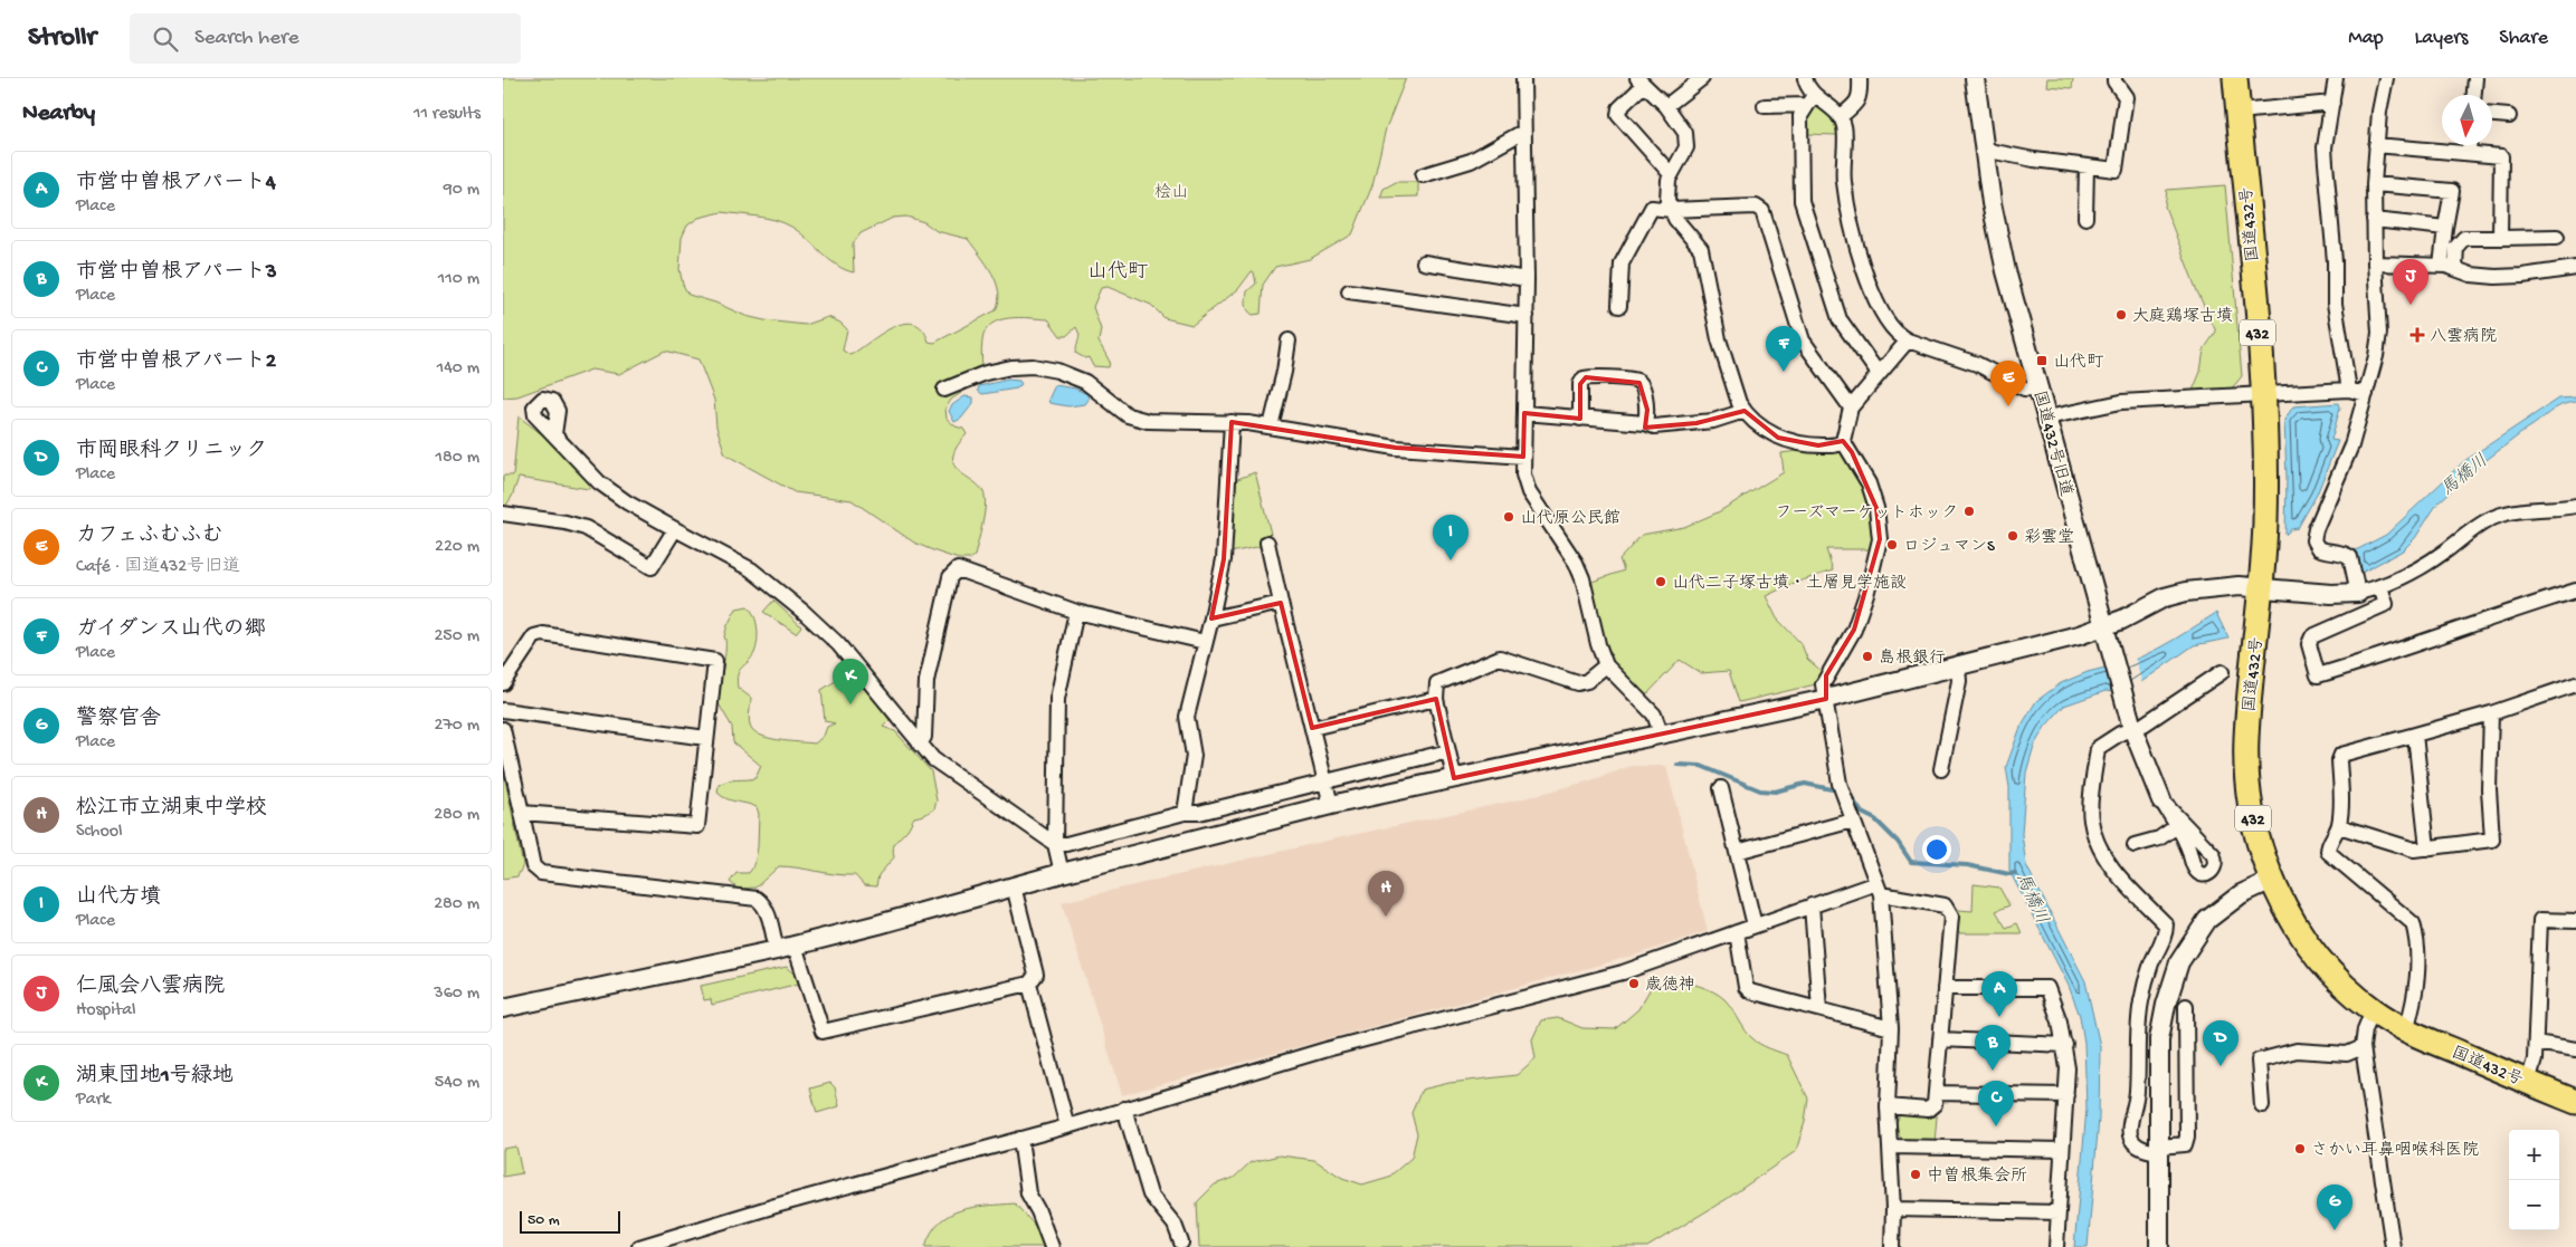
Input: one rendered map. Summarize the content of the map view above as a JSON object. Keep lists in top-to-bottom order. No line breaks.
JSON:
{"streets":{"highway":["国道432号","432"],"street":["国道432号旧道"]},"districts":["山代町"],"water":["馬橋川"],"parks":["桧山"],"places":{"other":["大庭鶏塚古墳","フーズマーケットホック","山代原公民館","彩雲堂","ロジュマンS","山代二子塚古墳・土層見学施設","島根銀行","歳徳神","さかい耳鼻咽喉科医院","中曽根集会所"],"health":["八雲病院"],"transit":["山代町"]},"scale_bar":"50 m","north":"bottom","page":{"header":"Strollr","search":"Search here","nav":["Map","Layers","Share"],"heading":["Nearby","11 results"],"list":[{"mark":"A","name":"市営中曽根アパート4","note":"Place","value":"90 m"},{"mark":"B","name":"市営中曽根アパート3","note":"Place","value":"110 m"},{"mark":"C","name":"市営中曽根アパート2","note":"Place","value":"140 m"},{"mark":"D","name":"市岡眼科クリニック","note":"Place","value":"180 m"},{"mark":"E","name":"カフェふむふむ","note":"Café · 国道432号旧道","value":"220 m"},{"mark":"F","name":"ガイダンス山代の郷","note":"Place","value":"250 m"},{"mark":"G","name":"警察官舎","note":"Place","value":"270 m"},{"mark":"H","name":"松江市立湖東中学校","note":"School","value":"280 m"},{"mark":"I","name":"山代方墳","note":"Place","value":"280 m"},{"mark":"J","name":"仁風会八雲病院","note":"Hospital","value":"360 m"},{"mark":"K","name":"湖東団地1号緑地","note":"Park","value":"540 m"}],"pins":["J","F","E","I","K","H","A","D","B","C","G"],"map_buttons":["+","−"],"scale":"50 m"}}
